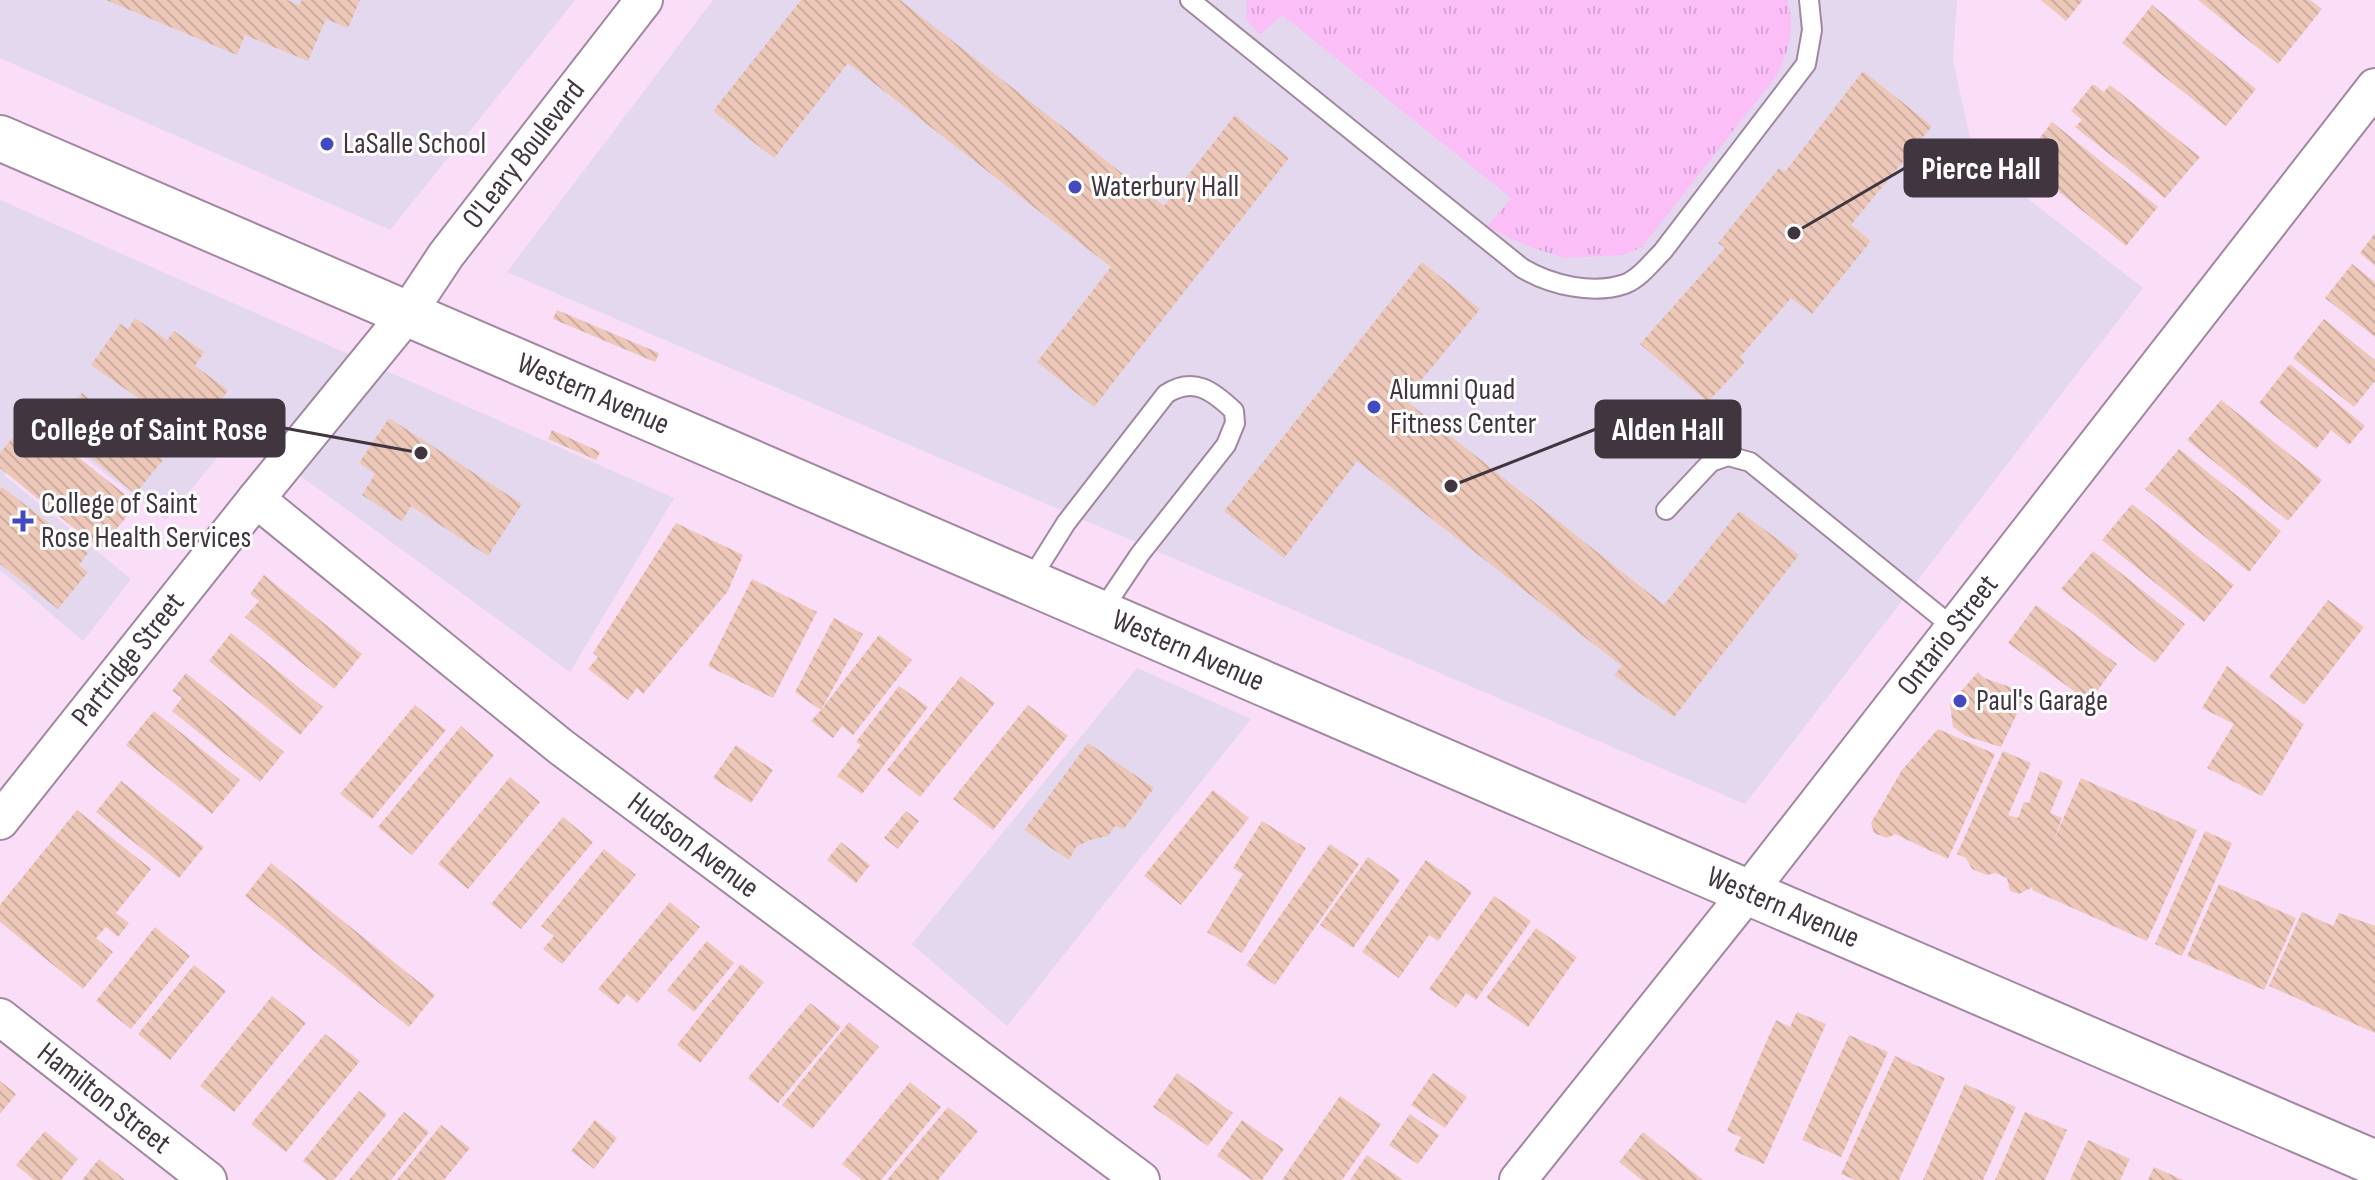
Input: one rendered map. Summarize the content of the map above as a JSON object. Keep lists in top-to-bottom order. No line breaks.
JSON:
{"streets":{"street":["O'Leary Boulevard","Western Avenue","Ontario Street","Partridge Street","Hudson Avenue","Hamilton Street"]},"crossings":[["O'Leary Boulevard","Western Avenue"],["O'Leary Boulevard","Partridge Street"],["Western Avenue","Ontario Street"],["Western Avenue","Partridge Street"],["Partridge Street","Hudson Avenue"]],"places":{"other":["LaSalle School","Waterbury Hall","Pierce Hall","Alumni Quad Fitness Center","College of Saint Rose","Alden Hall","Paul's Garage"],"health":["College of Saint Rose Health Services"]}}
